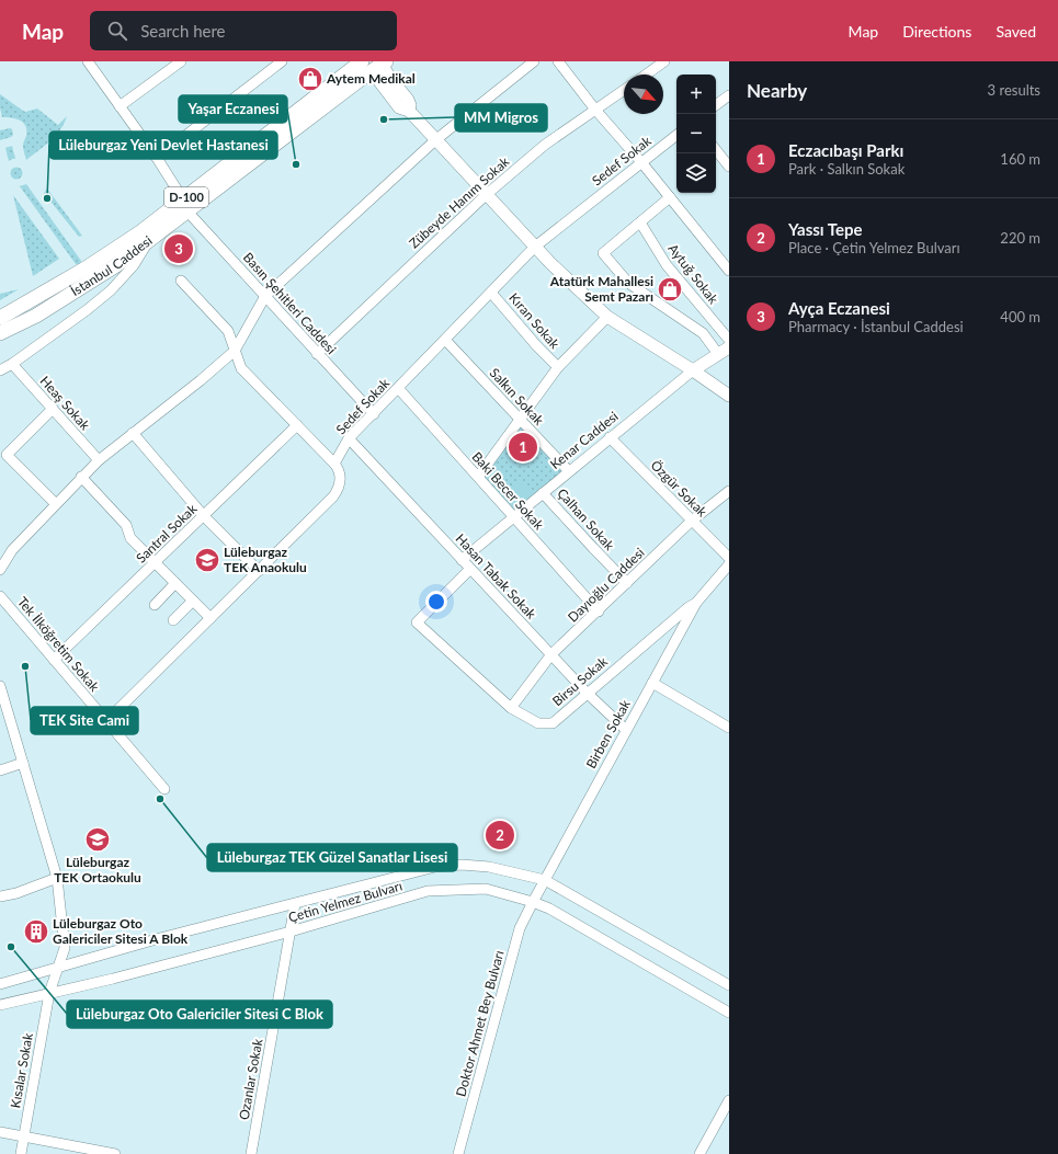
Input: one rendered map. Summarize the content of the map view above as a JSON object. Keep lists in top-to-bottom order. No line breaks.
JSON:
{"streets":{"highway":["D-100","İstanbul Caddesi"],"main road":["Kenar Caddesi"],"street":["Sedef Sokak","Zübeyde Hanım Sokak","Aytuğ Sokak","Basın Şehitleri Caddesi","Kıran Sokak","Salkın Sokak","Heaş Sokak","Özgür Sokak","Baki Becer Sokak","Çalhan Sokak","Santral Sokak","Hasan Tabak Sokak","Dayıoğlu Caddesi","Tek İlköğretim Sokak","Birsu Sokak","Birben Sokak","Çetin Yelmez Bulvarı","Doktor Ahmet Bey Bulvarı","Kısalar Sokak","Ozanlar Sokak"]},"crossings":[["Sedef Sokak","Basın Şehitleri Caddesi"],["Sedef Sokak","Kıran Sokak"],["Sedef Sokak","Salkın Sokak"],["Sedef Sokak","Baki Becer Sokak"],["Sedef Sokak","Hasan Tabak Sokak"],["Zübeyde Hanım Sokak","Basın Şehitleri Caddesi"],["İstanbul Caddesi","Basın Şehitleri Caddesi"],["Salkın Sokak","Kenar Caddesi"],["Kenar Caddesi","Özgür Sokak"],["Kenar Caddesi","Baki Becer Sokak"],["Kenar Caddesi","Çalhan Sokak"],["Kenar Caddesi","Hasan Tabak Sokak"],["Özgür Sokak","Dayıoğlu Caddesi"],["Baki Becer Sokak","Dayıoğlu Caddesi"],["Çalhan Sokak","Dayıoğlu Caddesi"],["Santral Sokak","Tek İlköğretim Sokak"],["Hasan Tabak Sokak","Dayıoğlu Caddesi"],["Hasan Tabak Sokak","Birsu Sokak"],["Hasan Tabak Sokak","Birben Sokak"],["Dayıoğlu Caddesi","Birsu Sokak"],["Birsu Sokak","Birben Sokak"],["Birben Sokak","Çetin Yelmez Bulvarı"],["Birben Sokak","Doktor Ahmet Bey Bulvarı"],["Çetin Yelmez Bulvarı","Doktor Ahmet Bey Bulvarı"],["Çetin Yelmez Bulvarı","Kısalar Sokak"],["Çetin Yelmez Bulvarı","Ozanlar Sokak"]],"places":{"shop":["Aytem Medikal","Atatürk Mahallesi Semt Pazarı"],"other":["MM Migros","Yaşar Eczanesi","Lüleburgaz Yeni Devlet Hastanesi","TEK Site Cami","Lüleburgaz TEK Güzel Sanatlar Lisesi","Lüleburgaz Oto Galericiler Sitesi C Blok"],"school or university":["Lüleburgaz TEK Anaokulu","Lüleburgaz TEK Ortaokulu"],"building":["Lüleburgaz Oto Galericiler Sitesi A Blok"]},"north":"bottom right","page":{"header":"Map","search":"Search here","nav":["Map","Directions","Saved"],"heading":["Nearby","3 results"],"map_buttons":["+","−"],"list":[{"mark":"1","name":"Eczacıbaşı Parkı","note":"Park · Salkın Sokak","value":"160 m"},{"mark":"2","name":"Yassı Tepe","note":"Place · Çetin Yelmez Bulvarı","value":"220 m"},{"mark":"3","name":"Ayça Eczanesi","note":"Pharmacy · İstanbul Caddesi","value":"400 m"}],"pins":["3","1","2"]}}
